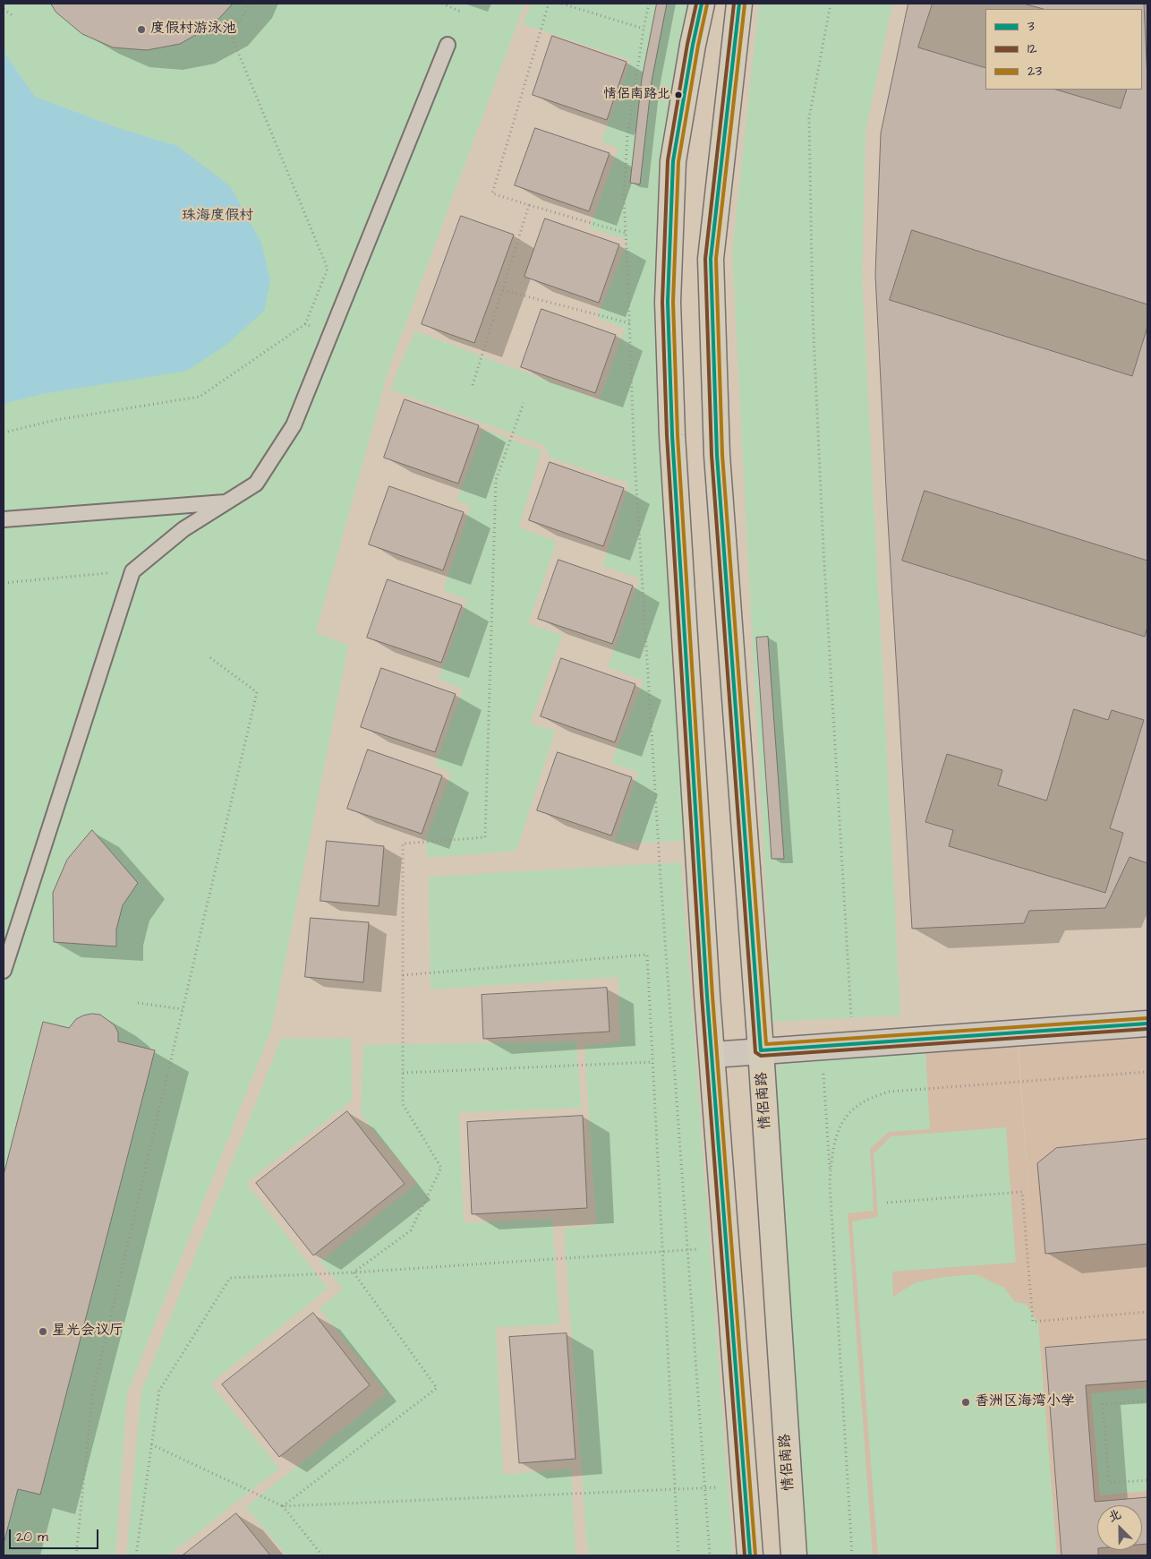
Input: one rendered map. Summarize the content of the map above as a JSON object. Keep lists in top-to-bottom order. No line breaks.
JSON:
{"streets":{"highway":["情侣南路"]},"parks":["珠海度假村"],"places":["度假村游泳池","情侣南路北","星光会议厅","香洲区海湾小学"],"lines":["transit line 3","transit line 12","transit line 23"],"legend":["3","12","23"],"scale_bar":"20 m","north":"top left"}
